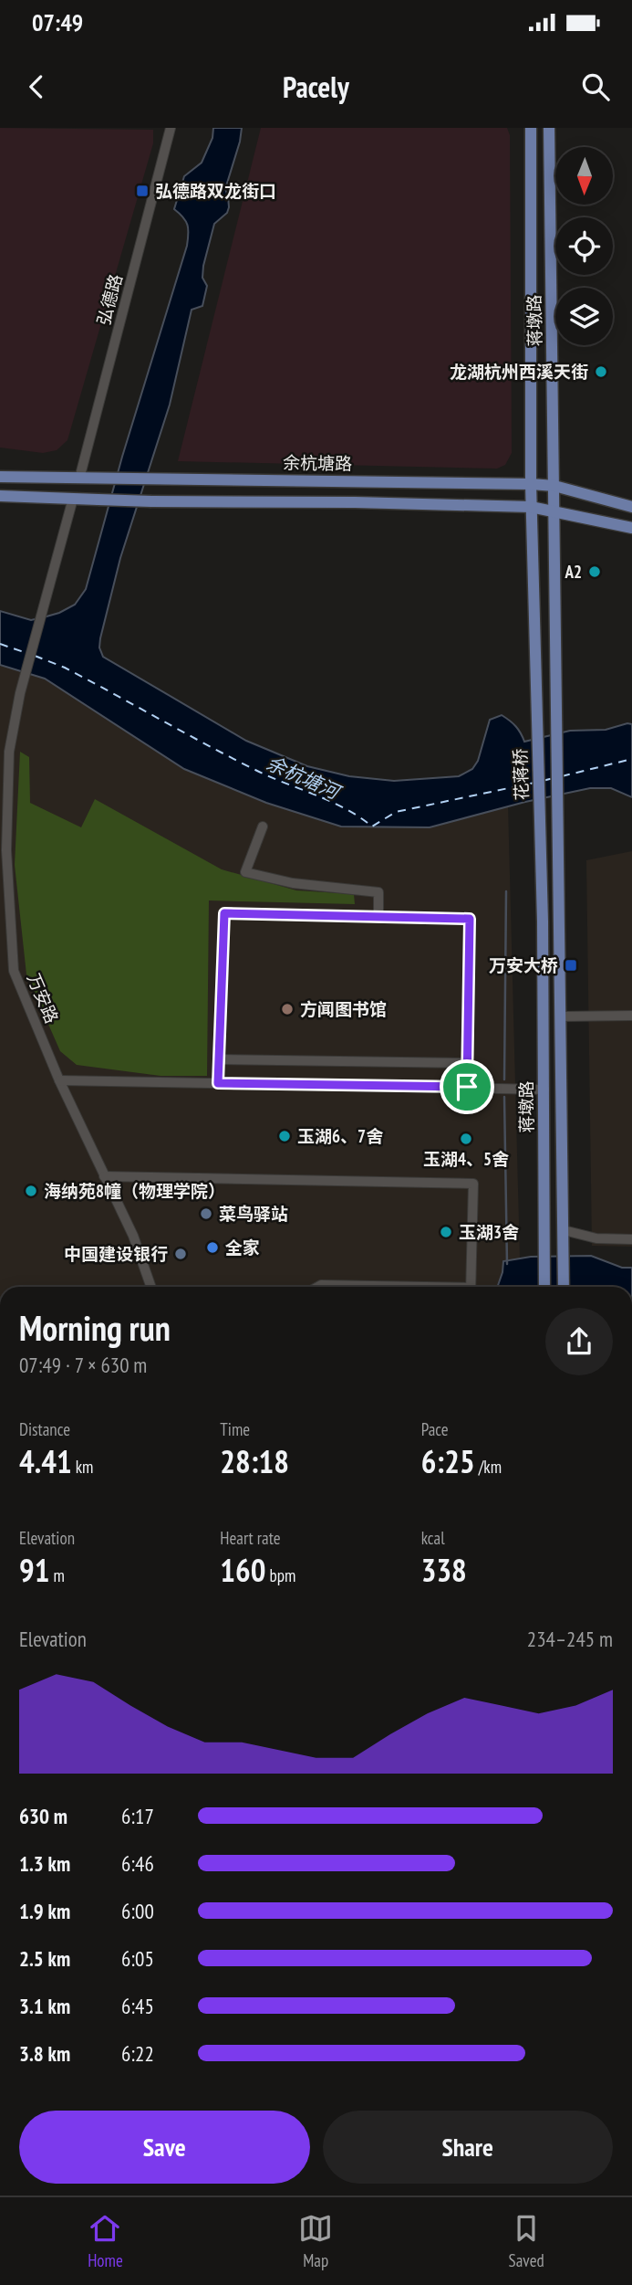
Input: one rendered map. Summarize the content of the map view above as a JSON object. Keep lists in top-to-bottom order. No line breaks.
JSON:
{"streets":{"main road":["蒋墩路","余杭塘路","花蒋桥"],"street":["弘德路","万安路"]},"crossings":[["弘德路","余杭塘路"],["蒋墩路","余杭塘路"],["蒋墩路","花蒋桥"]],"water":["余杭塘河"],"places":{"transit":["弘德路双龙街口","万安大桥"],"other":["龙湖杭州西溪天街","A2","方闻图书馆","玉湖6、7舍","玉湖4、5舍","海纳苑8幢（物理学院）","菜鸟驿站","玉湖3舍","全家","中国建设银行"]},"north":"bottom","page":{"status":"07:49","header":"Pacely","heading":["Morning run","07:49 · 7 × 630 m"],"stats":[["Distance","4.41 km"],["Time","28:18"],["Pace","6:25 /km"],["Elevation","91 m"],["Heart rate","160 bpm"],["kcal","338"]],"chart":["Elevation","234–245 m"],"list":[{"name":"630 m","note":"6:17"},{"name":"1.3 km","note":"6:46"},{"name":"1.9 km","note":"6:00"},{"name":"2.5 km","note":"6:05"},{"name":"3.1 km","note":"6:45"},{"name":"3.8 km","note":"6:22"}],"buttons":["Save","Share"],"tabs":["Home","Map","Saved"]}}
